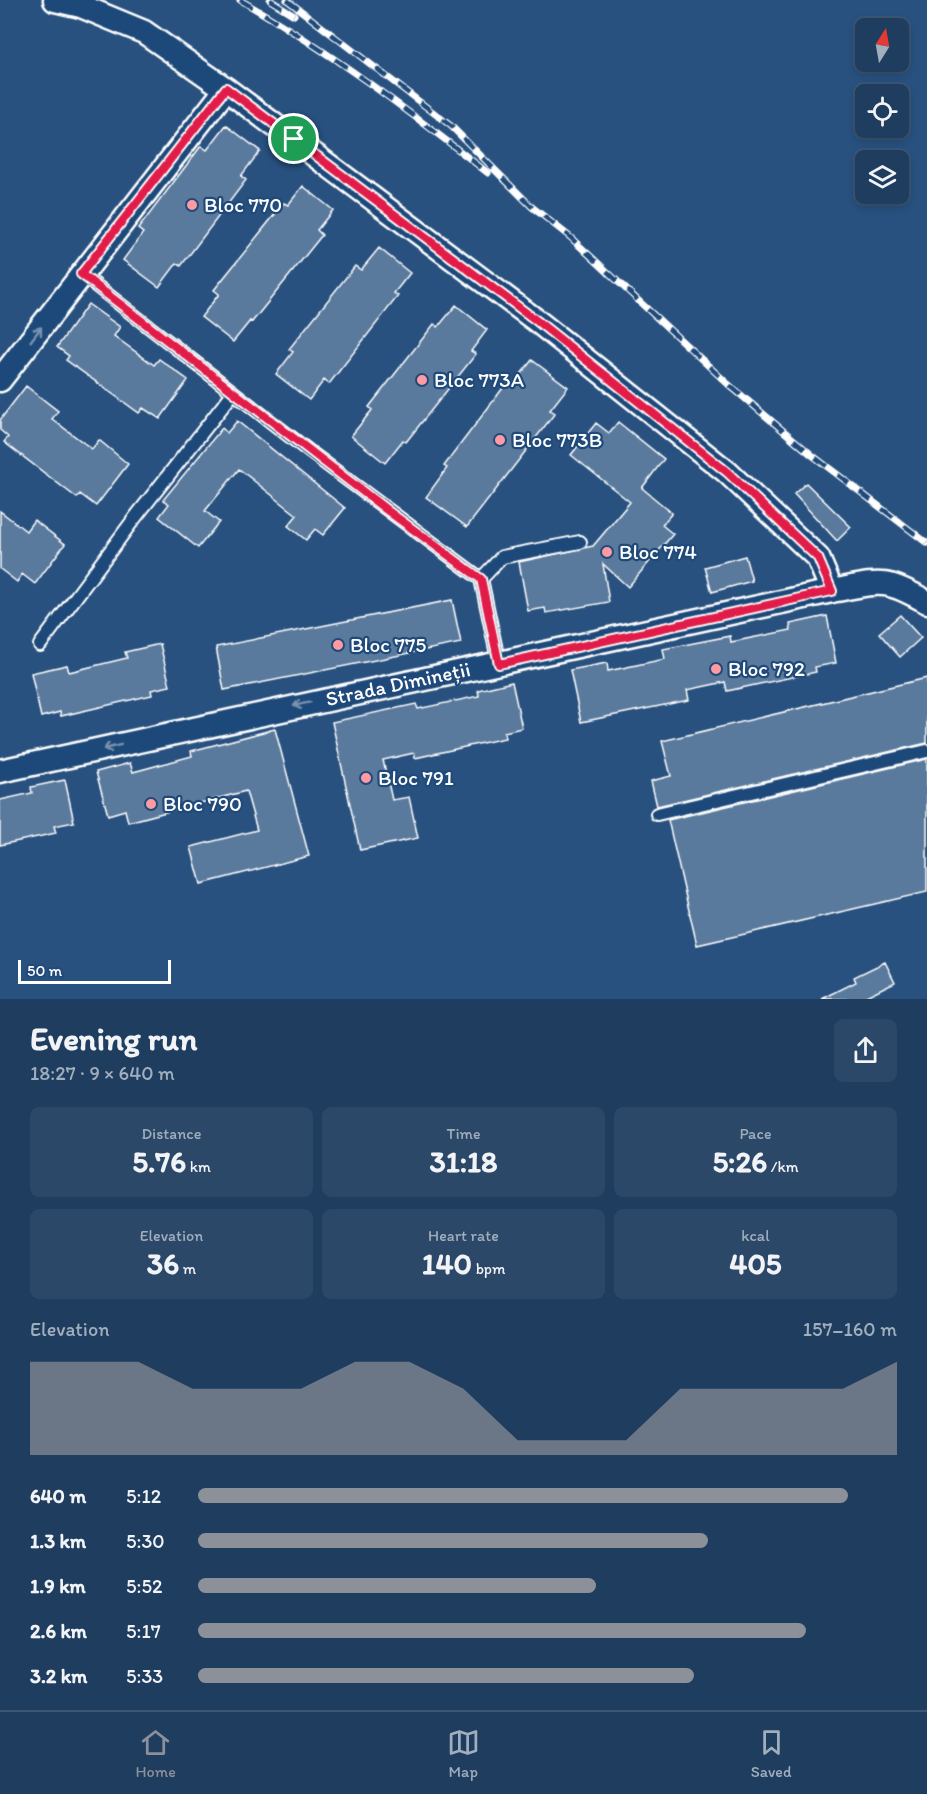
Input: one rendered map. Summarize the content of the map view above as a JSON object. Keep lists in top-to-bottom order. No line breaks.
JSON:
{"streets":{"street":["Strada Dimineții"]},"one_way":["Strada Dimineții"],"places":["Bloc 770","Bloc 773A","Bloc 773B","Bloc 774","Bloc 775","Bloc 792","Bloc 791","Bloc 790"],"scale_bar":"50 m","north":"top","page":{"scale":"50 m","heading":["Evening run","18:27 · 9 × 640 m"],"stats":[["Distance","5.76 km"],["Time","31:18"],["Pace","5:26 /km"],["Elevation","36 m"],["Heart rate","140 bpm"],["kcal","405"]],"chart":["Elevation","157–160 m"],"list":[{"name":"640 m","note":"5:12"},{"name":"1.3 km","note":"5:30"},{"name":"1.9 km","note":"5:52"},{"name":"2.6 km","note":"5:17"},{"name":"3.2 km","note":"5:33"}],"tabs":["Home","Map","Saved"]}}
